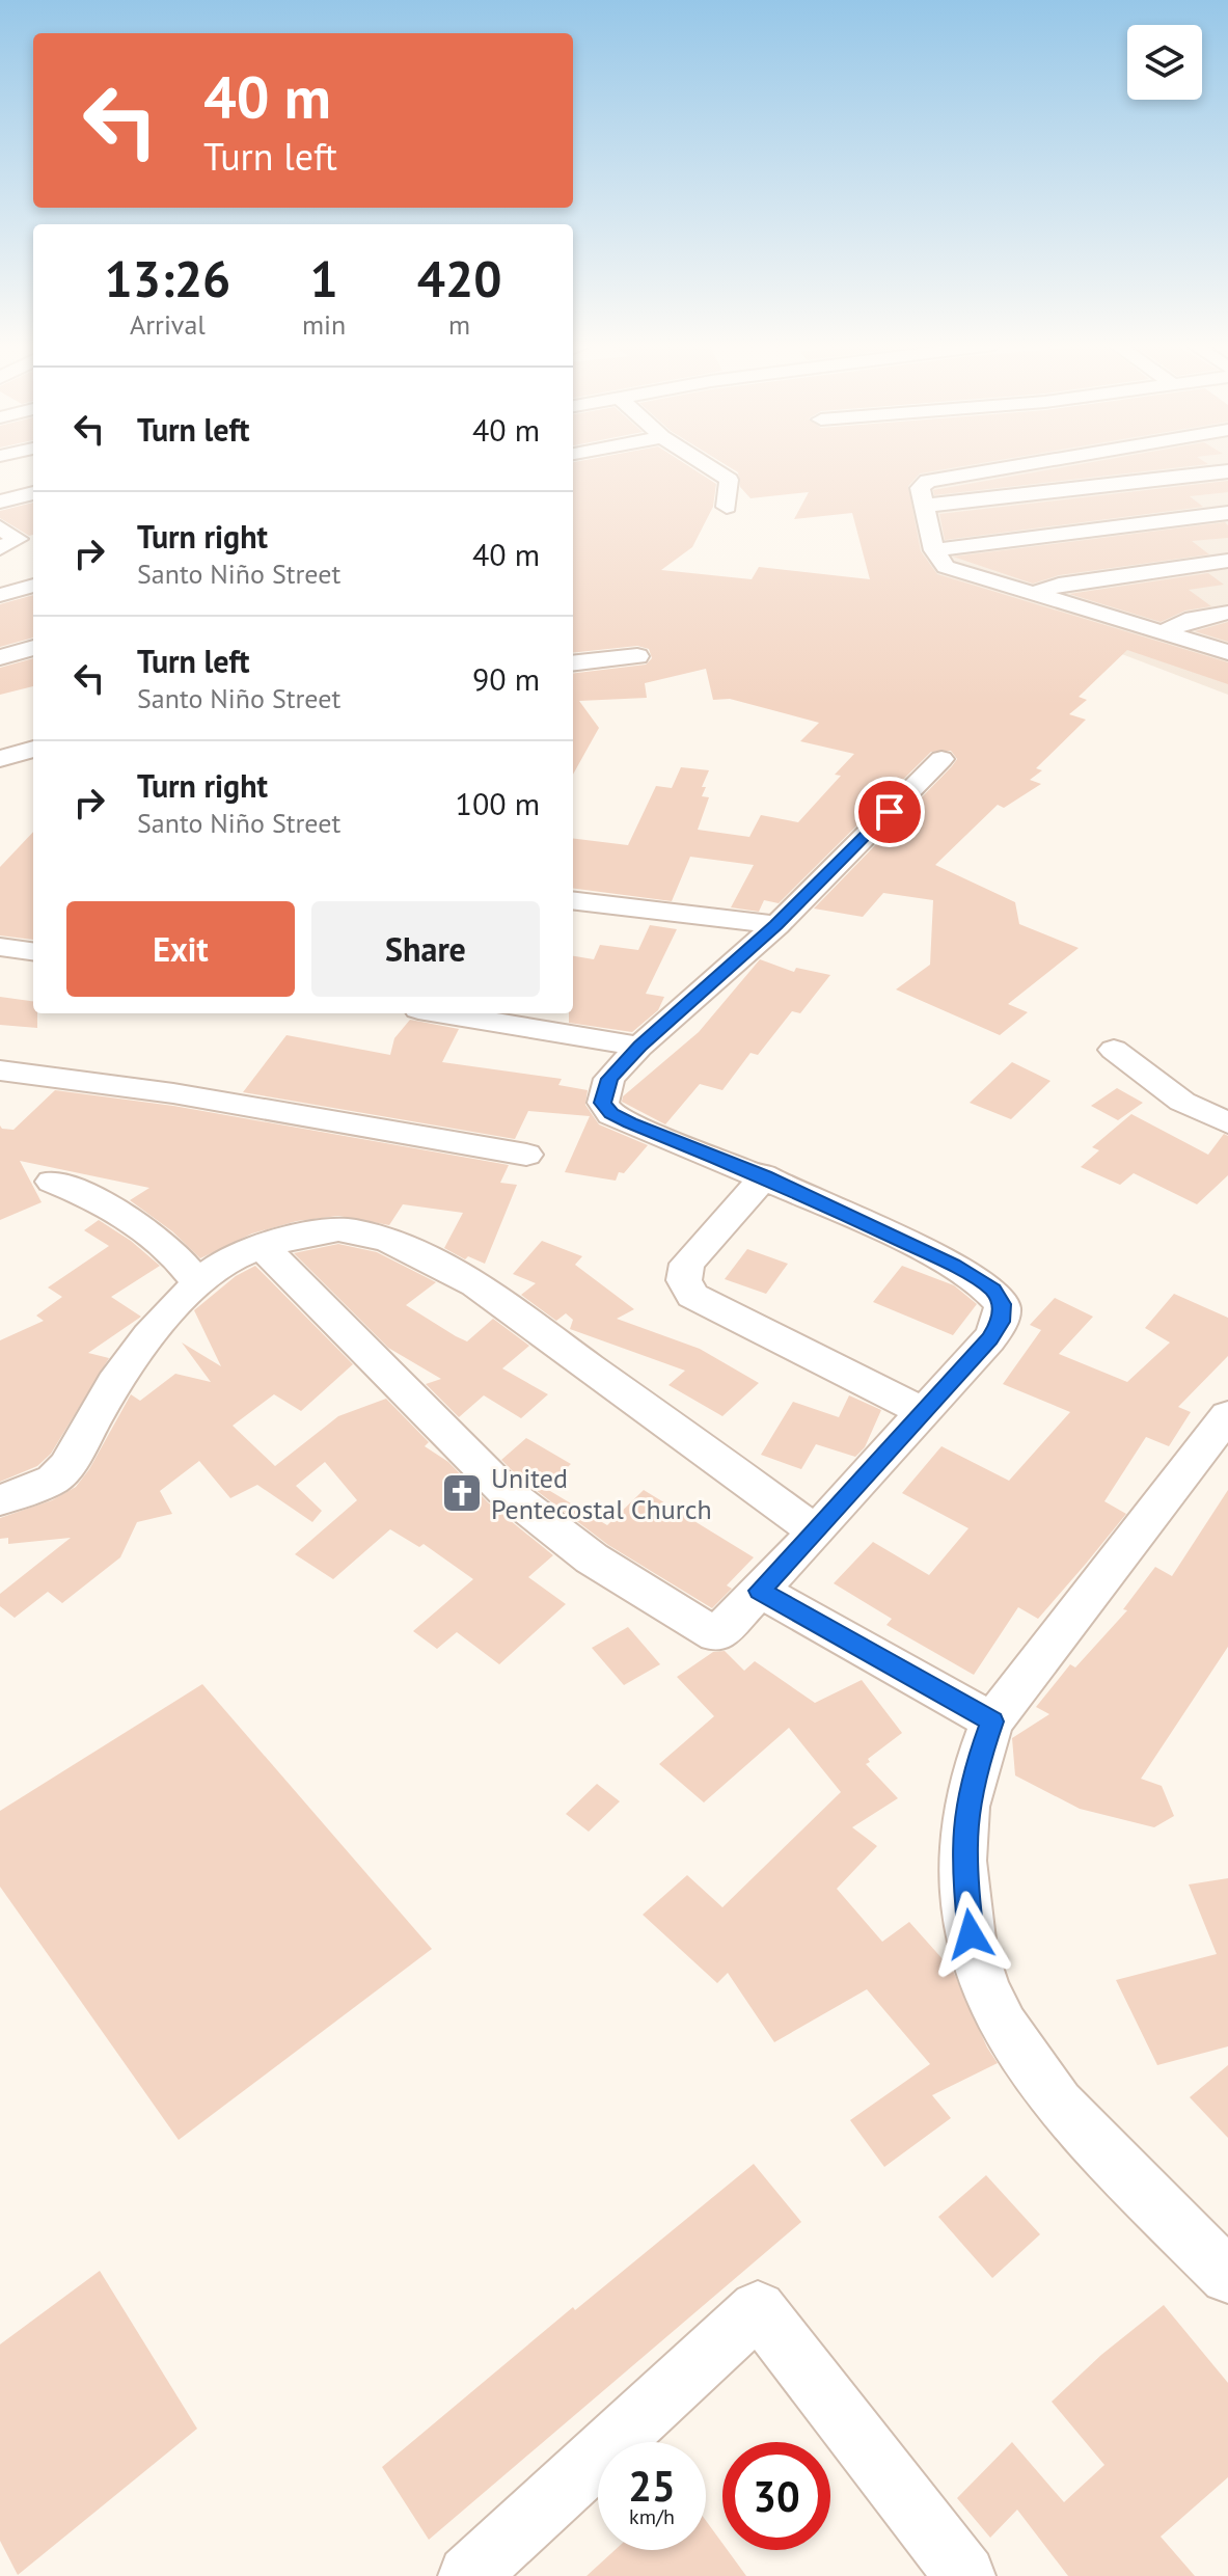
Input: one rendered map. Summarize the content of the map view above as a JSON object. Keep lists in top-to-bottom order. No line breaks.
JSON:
{"places":{"church":["United Pentecostal Church"]},"page":{"turn":["40 m","Turn left"],"eta":["13:26","Arrival","1","min","420","m"],"list":[{"name":"Turn left","value":"40 m"},{"name":"Turn right","note":"Santo Niño Street","value":"40 m"},{"name":"Turn left","note":"Santo Niño Street","value":"90 m"},{"name":"Turn right","note":"Santo Niño Street","value":"100 m"}],"buttons":["Exit","Share"],"speed":"25 km/h","limit":"30"}}
